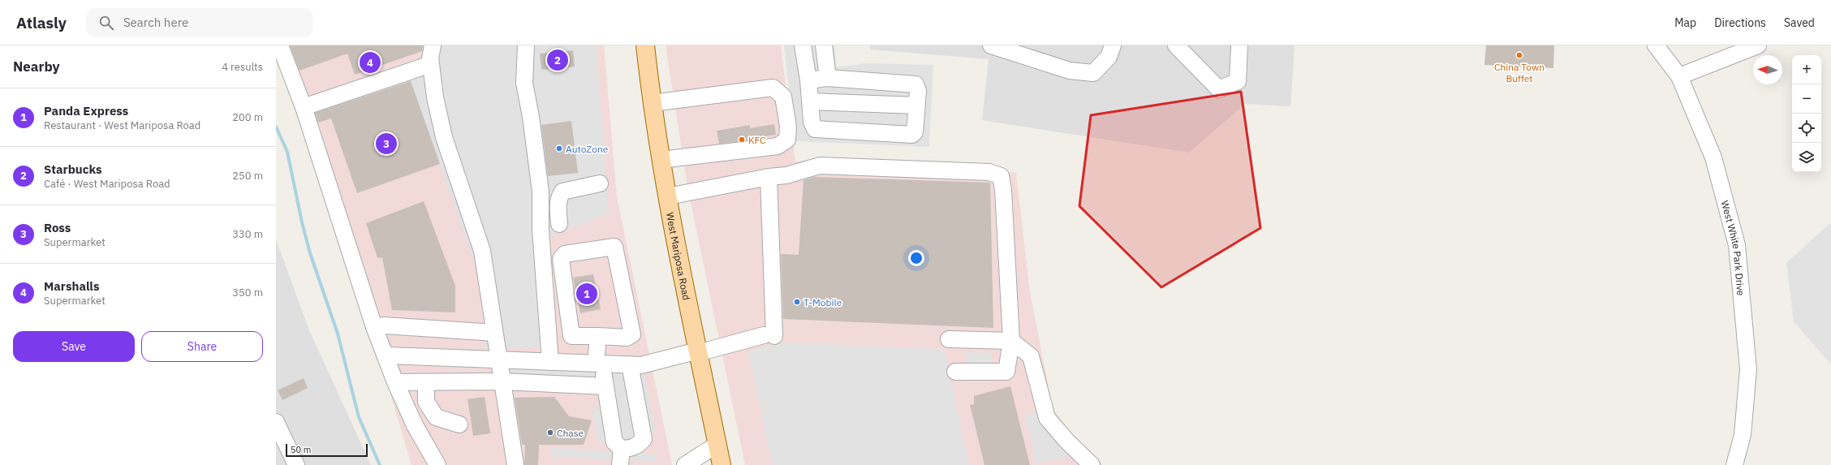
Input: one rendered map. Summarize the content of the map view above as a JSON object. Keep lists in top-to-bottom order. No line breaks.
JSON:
{"streets":{"main road":["West Mariposa Road"],"street":["West White Park Drive"]},"places":["China Town Buffet","KFC","AutoZone","T-Mobile","Chase"],"scale_bar":"50 m","north":"left","page":{"header":"Atlasly","search":"Search here","nav":["Map","Directions","Saved"],"heading":["Nearby","4 results"],"pins":["2","4","3","1"],"map_buttons":["+","−"],"list":[{"mark":"1","name":"Panda Express","note":"Restaurant · West Mariposa Road","value":"200 m"},{"mark":"2","name":"Starbucks","note":"Café · West Mariposa Road","value":"250 m"},{"mark":"3","name":"Ross","note":"Supermarket","value":"330 m"},{"mark":"4","name":"Marshalls","note":"Supermarket","value":"350 m"}],"buttons":["Save","Share"],"scale":"50 m"}}
